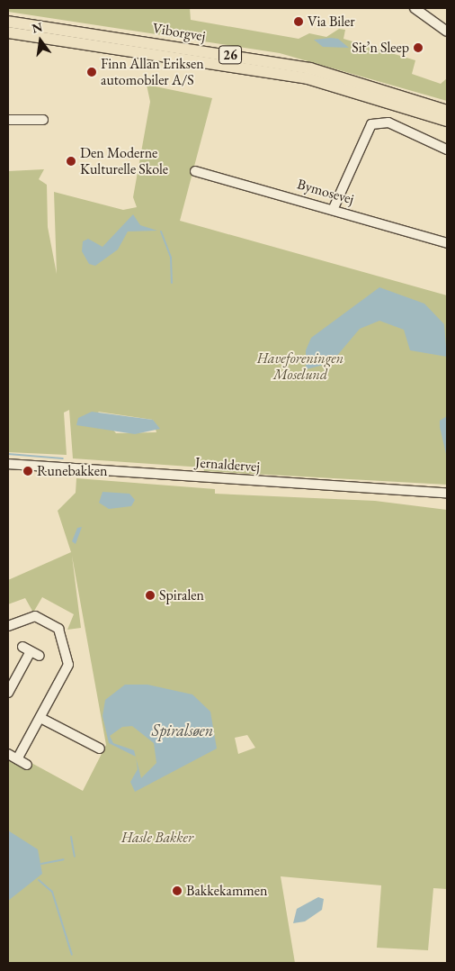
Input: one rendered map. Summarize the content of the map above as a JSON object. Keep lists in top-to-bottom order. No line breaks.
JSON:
{"streets":{"main road":["Viborgvej","26"],"street":["Bymosevej","Jernaldervej"]},"water":["Spiralsøen"],"parks":["Haveforeningen Moselund","Hasle Bakker"],"places":["Via Biler","Sit’n Sleep","Finn Allan Eriksen automobiler A/S","Den Moderne Kulturelle Skole","Runebakken","Spiralen","Bakkekammen"],"north":"top"}
